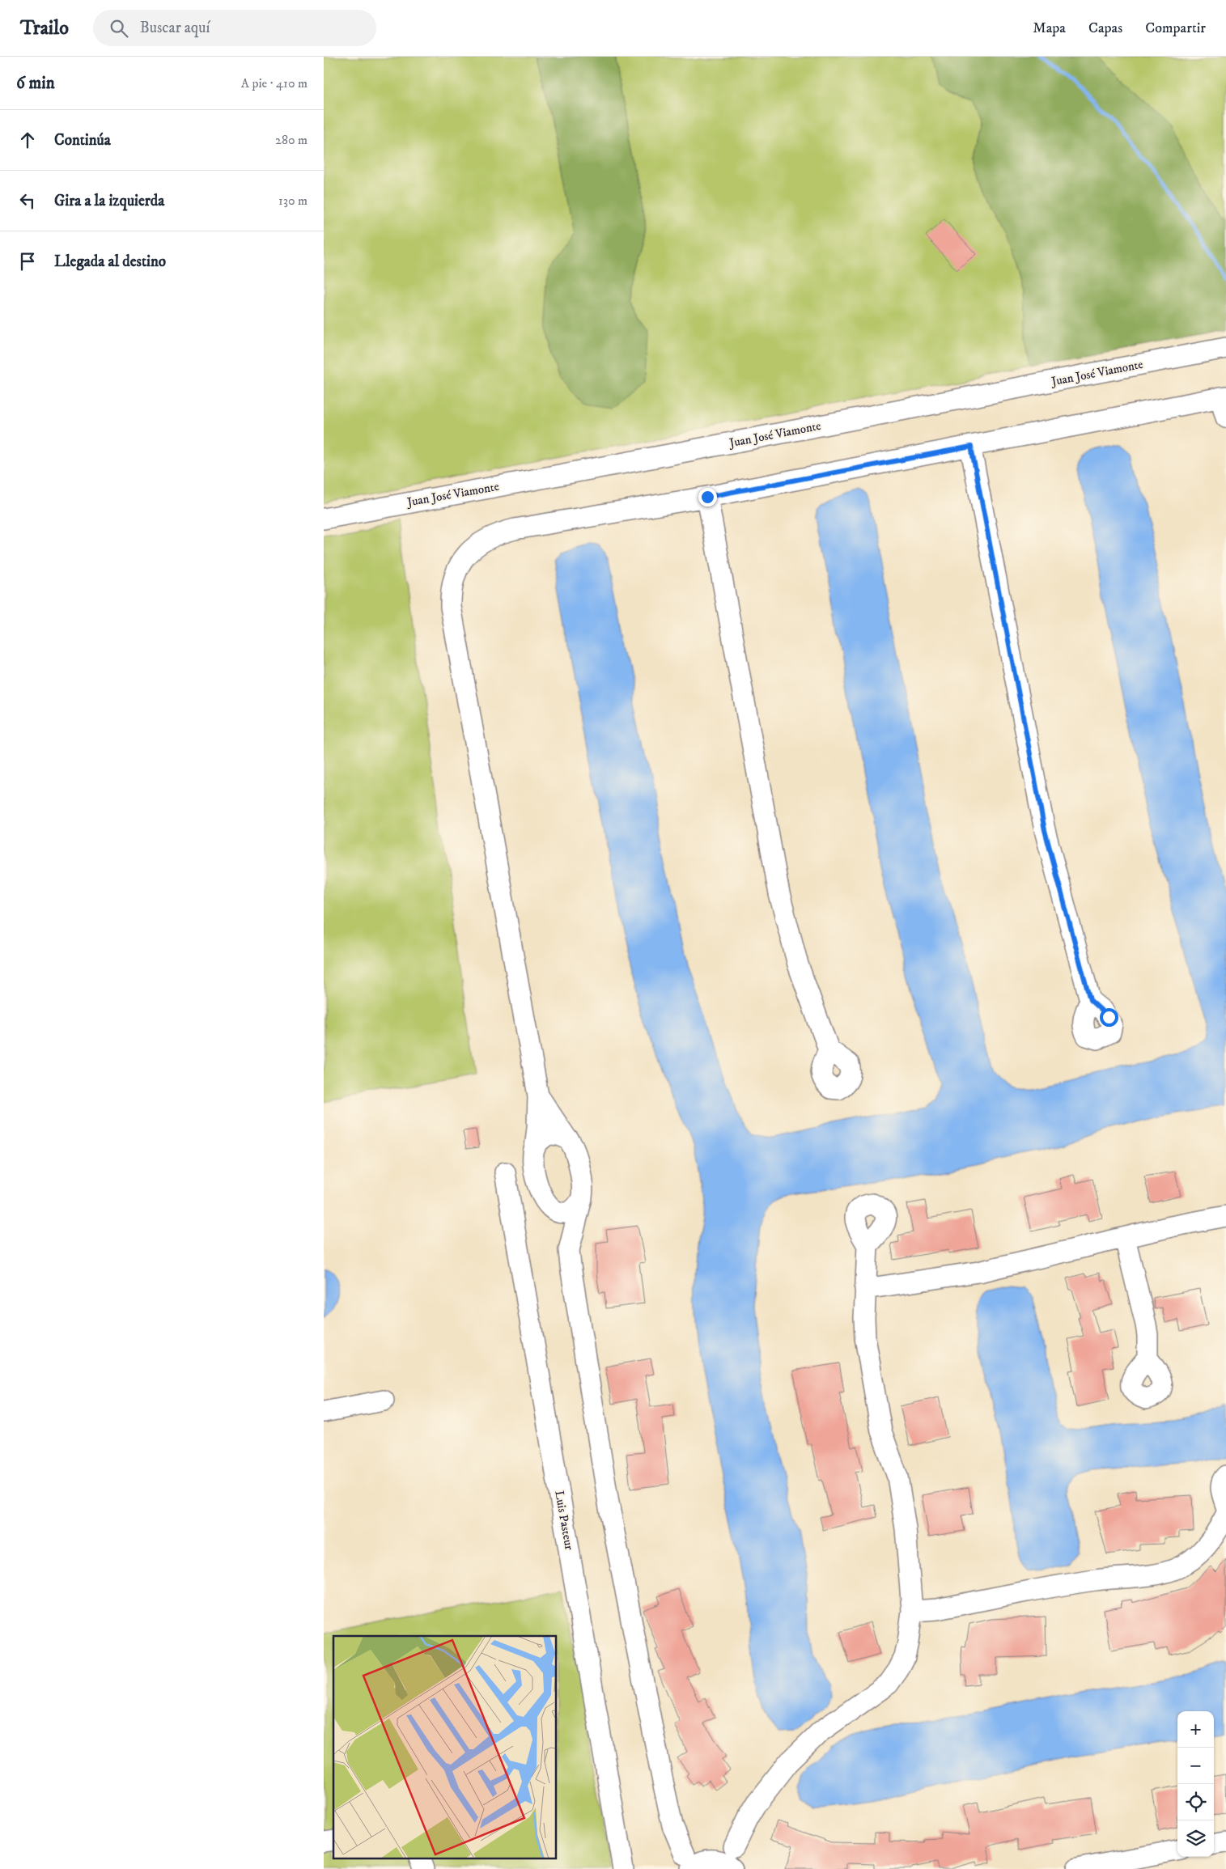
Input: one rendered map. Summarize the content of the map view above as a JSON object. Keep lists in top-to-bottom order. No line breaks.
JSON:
{"streets":{"street":["Juan José Viamonte","Luis Pasteur"]},"page":{"header":"Trailo","search":"Buscar aquí","nav":["Mapa","Capas","Compartir"],"heading":["6 min","A pie · 410 m"],"list":[["Continúa","280 m"],["Gira a la izquierda","130 m"],"Llegada al destino"],"map_buttons":["+","−"]}}
